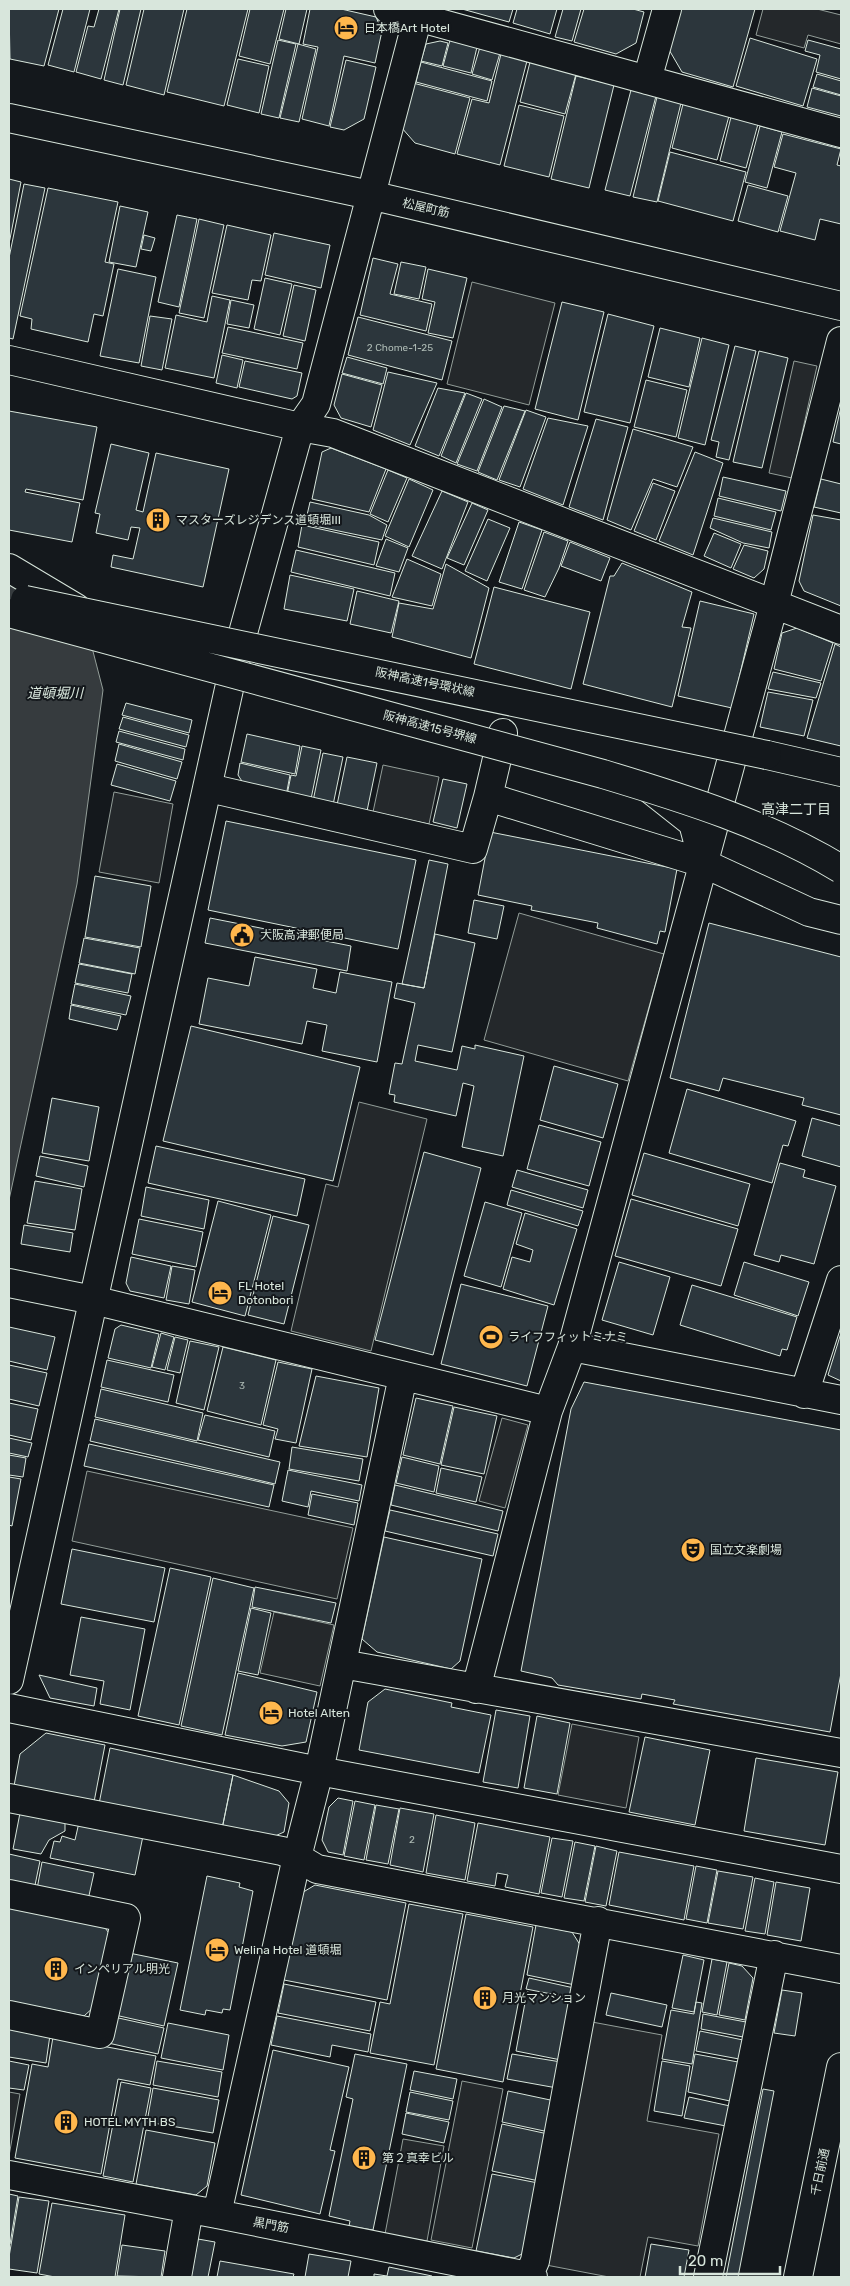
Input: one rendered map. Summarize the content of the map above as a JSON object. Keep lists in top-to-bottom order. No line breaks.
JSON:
{"streets":{"main road":["松屋町筋","阪神高速1号環状線","阪神高速15号堺線","千日前通","黒門筋"]},"districts":["高津二丁目"],"water":["道頓堀川"],"places":{"hotel":["日本橋Art Hotel","FL Hotel Dotonbori","Hotel Alten","Welina Hotel 道頓堀"],"building":["マスターズレジデンス道頓堀III","インペリアル明光","月光マンション","HOTEL MYTH BS","第２真幸ビル"],"public building":["大阪高津郵便局"],"sports":["ライフフィットミナミ"],"theatre":["国立文楽劇場"]},"house_numbers":["2 Chome-1-25","3","2"],"scale_bar":"20 m"}
